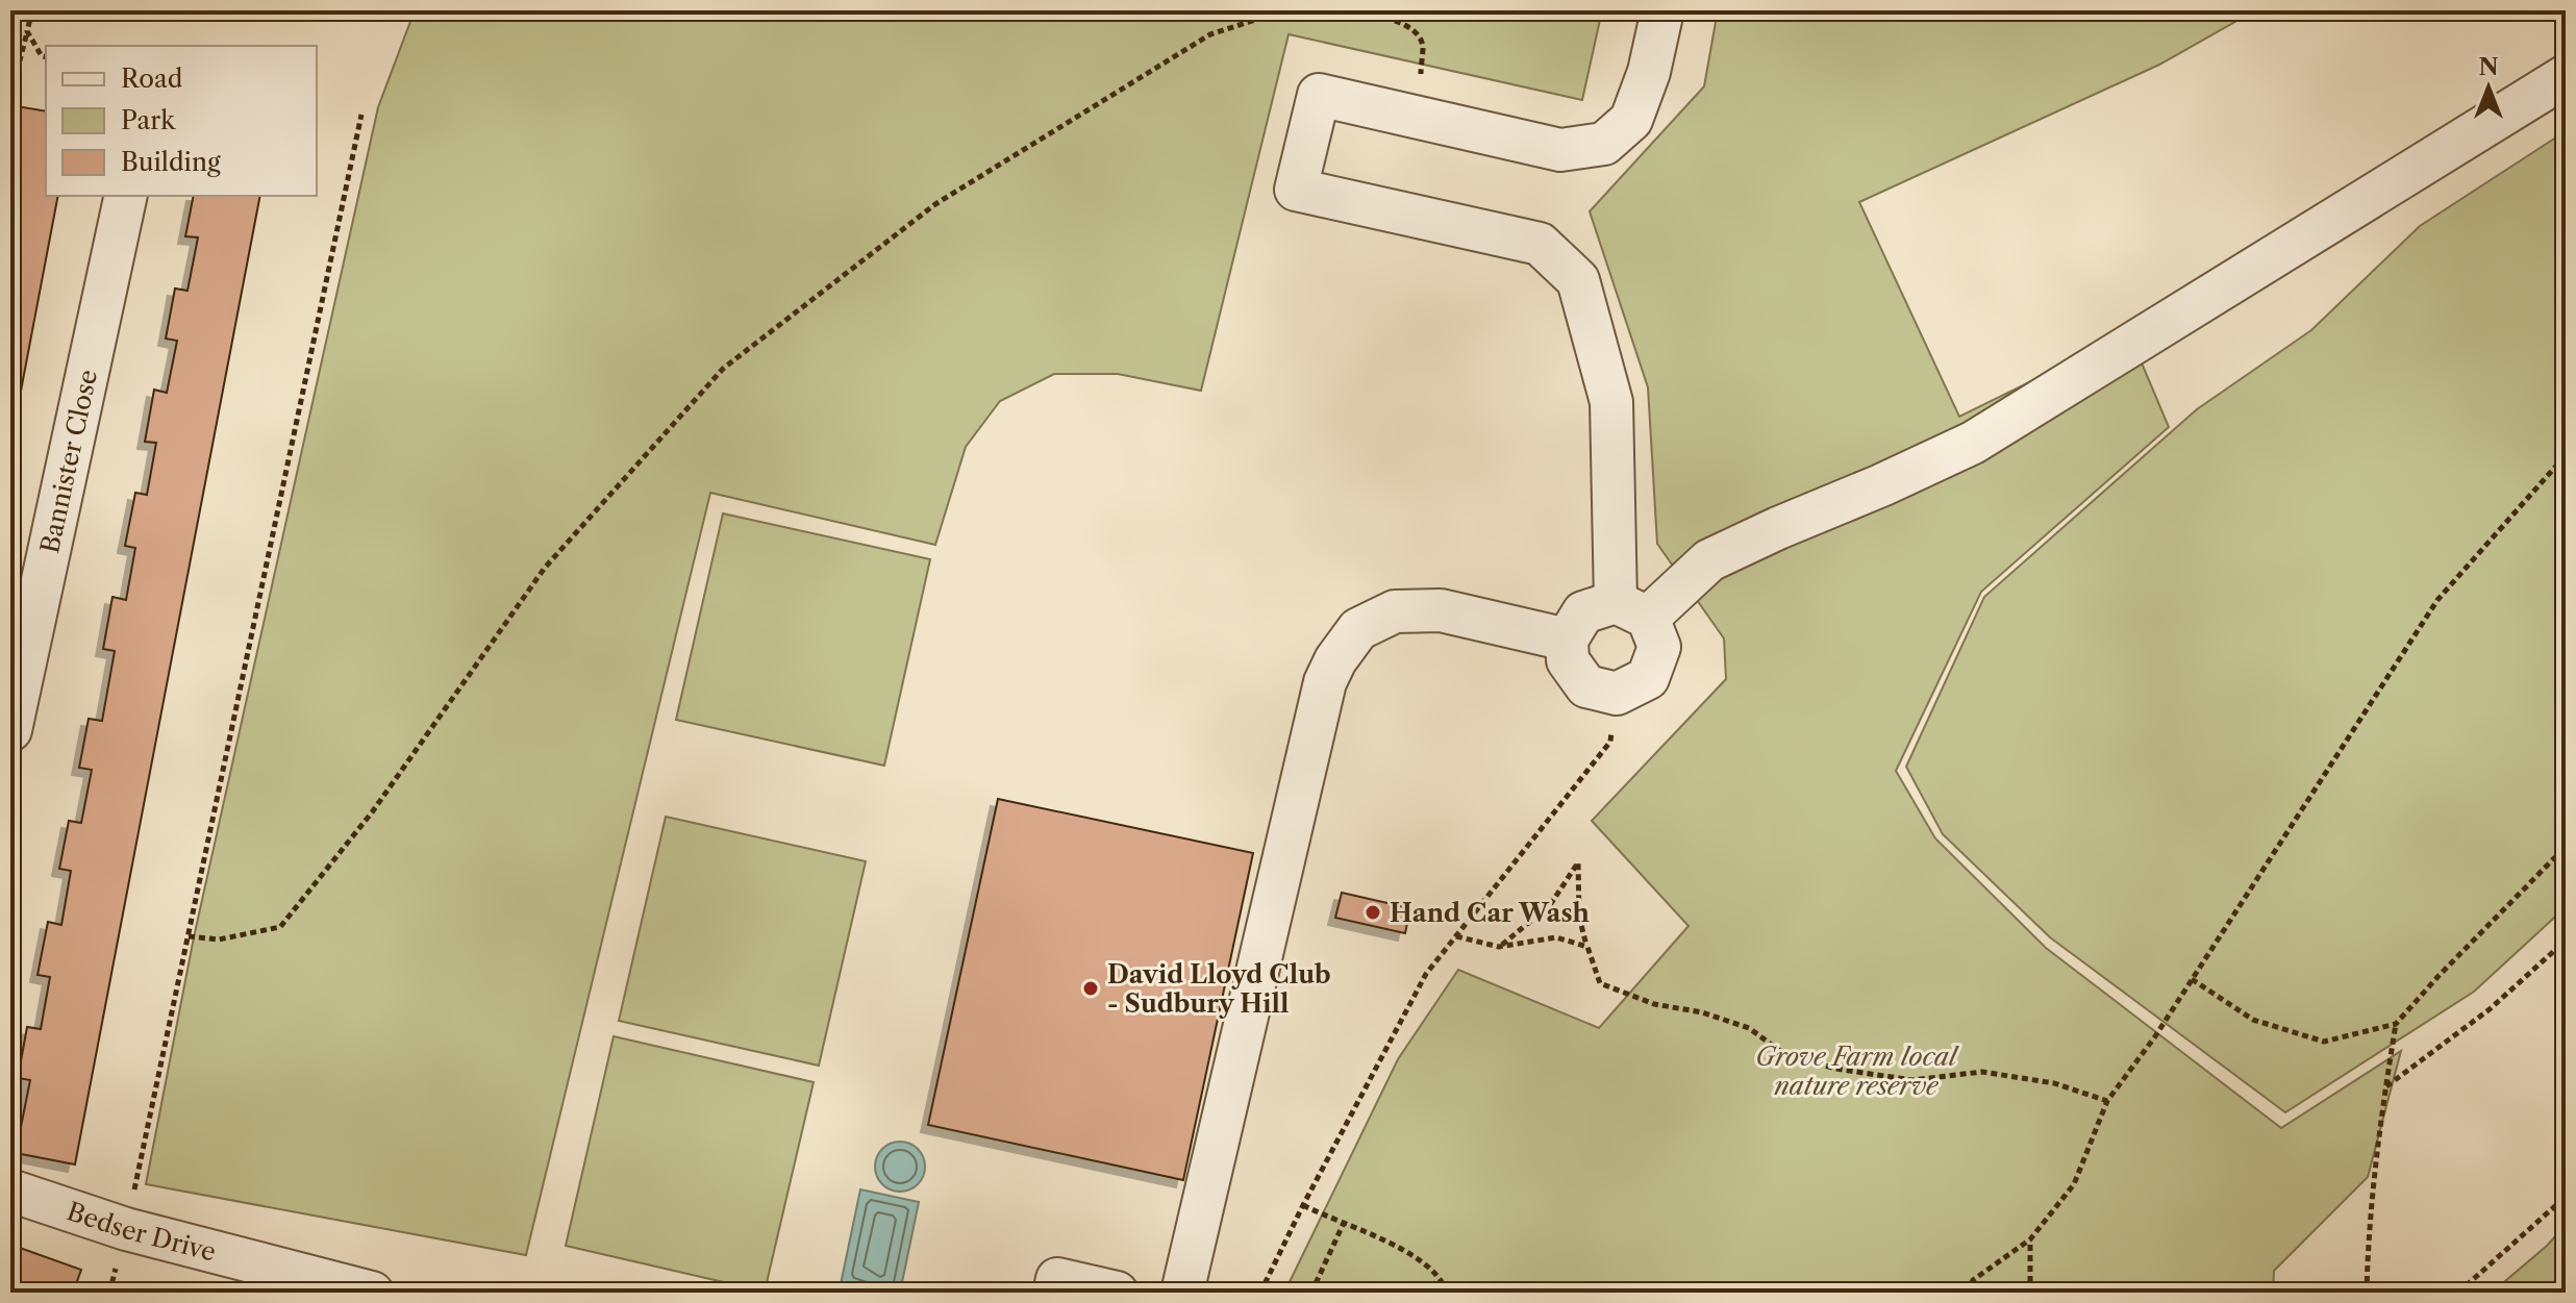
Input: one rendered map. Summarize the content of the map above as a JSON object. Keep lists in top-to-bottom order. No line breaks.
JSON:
{"streets":{"street":["Bannister Close","Bedser Drive"]},"parks":["Grove Farm local nature reserve"],"places":["Hand Car Wash","David Lloyd Club - Sudbury Hill"],"legend":["Road","Park","Building"],"north":"top"}
